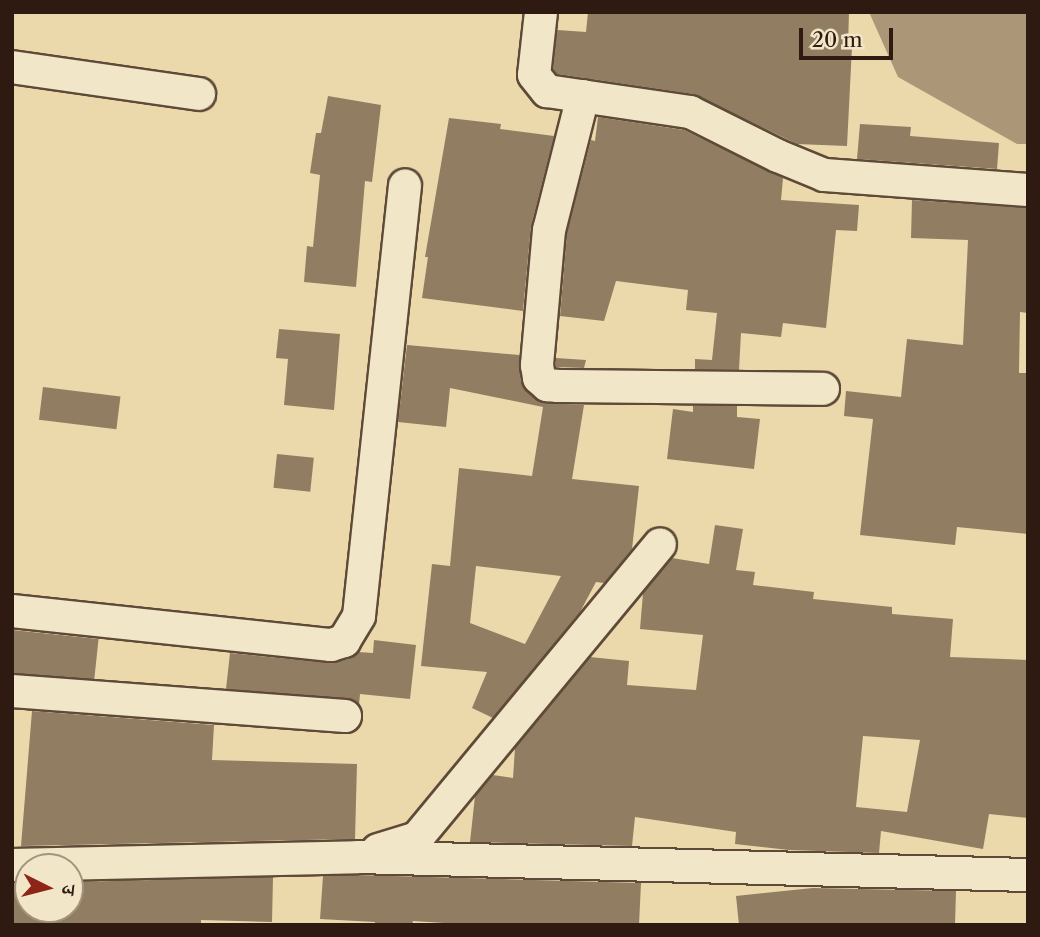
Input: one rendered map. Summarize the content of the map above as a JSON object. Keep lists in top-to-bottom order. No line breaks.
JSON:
{"scale_bar":"20 m","north":"right"}
